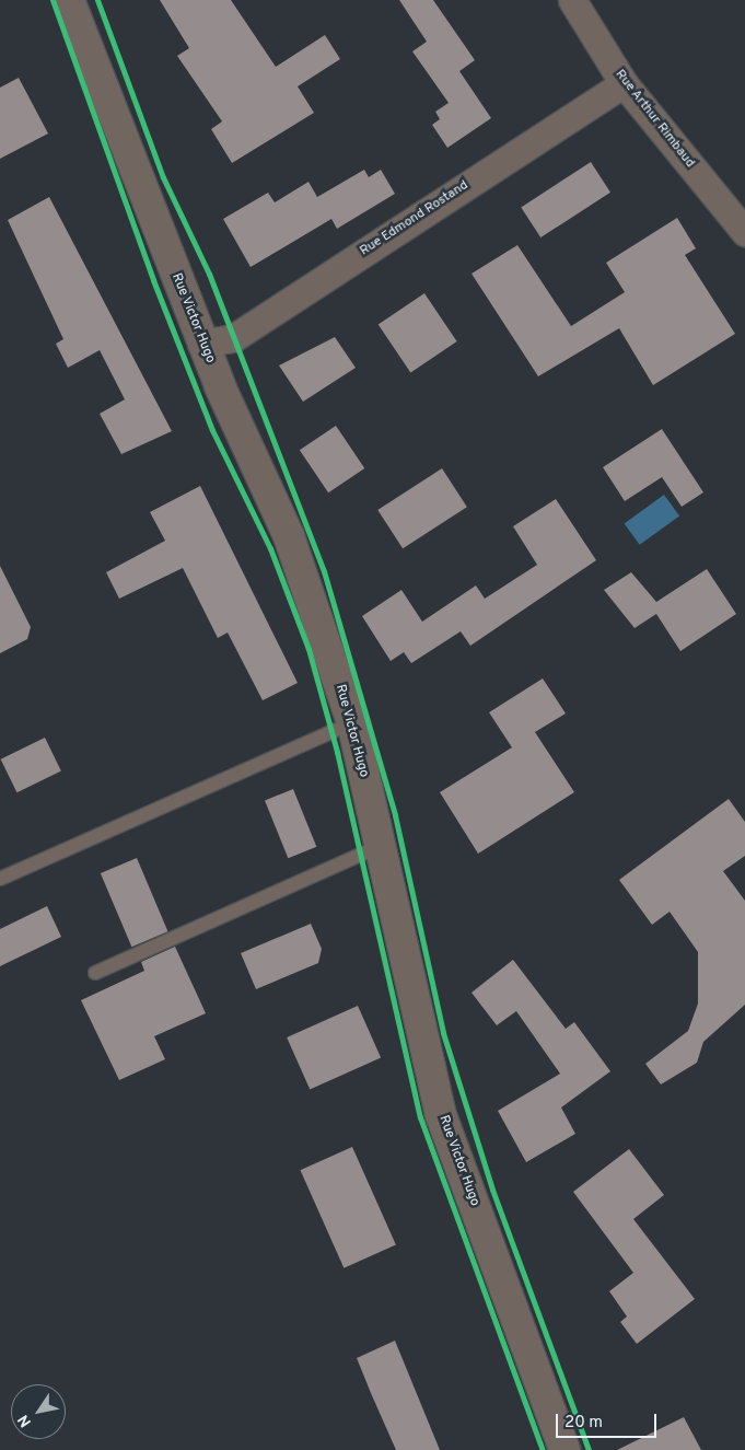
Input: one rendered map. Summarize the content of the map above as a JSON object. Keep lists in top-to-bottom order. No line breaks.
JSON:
{"streets":{"street":["Rue Arthur Rimbaud","Rue Edmond Rostand","Rue Victor Hugo"]},"crossings":[["Rue Arthur Rimbaud","Rue Edmond Rostand"],["Rue Edmond Rostand","Rue Victor Hugo"]],"scale_bar":"20 m","north":"bottom left"}
